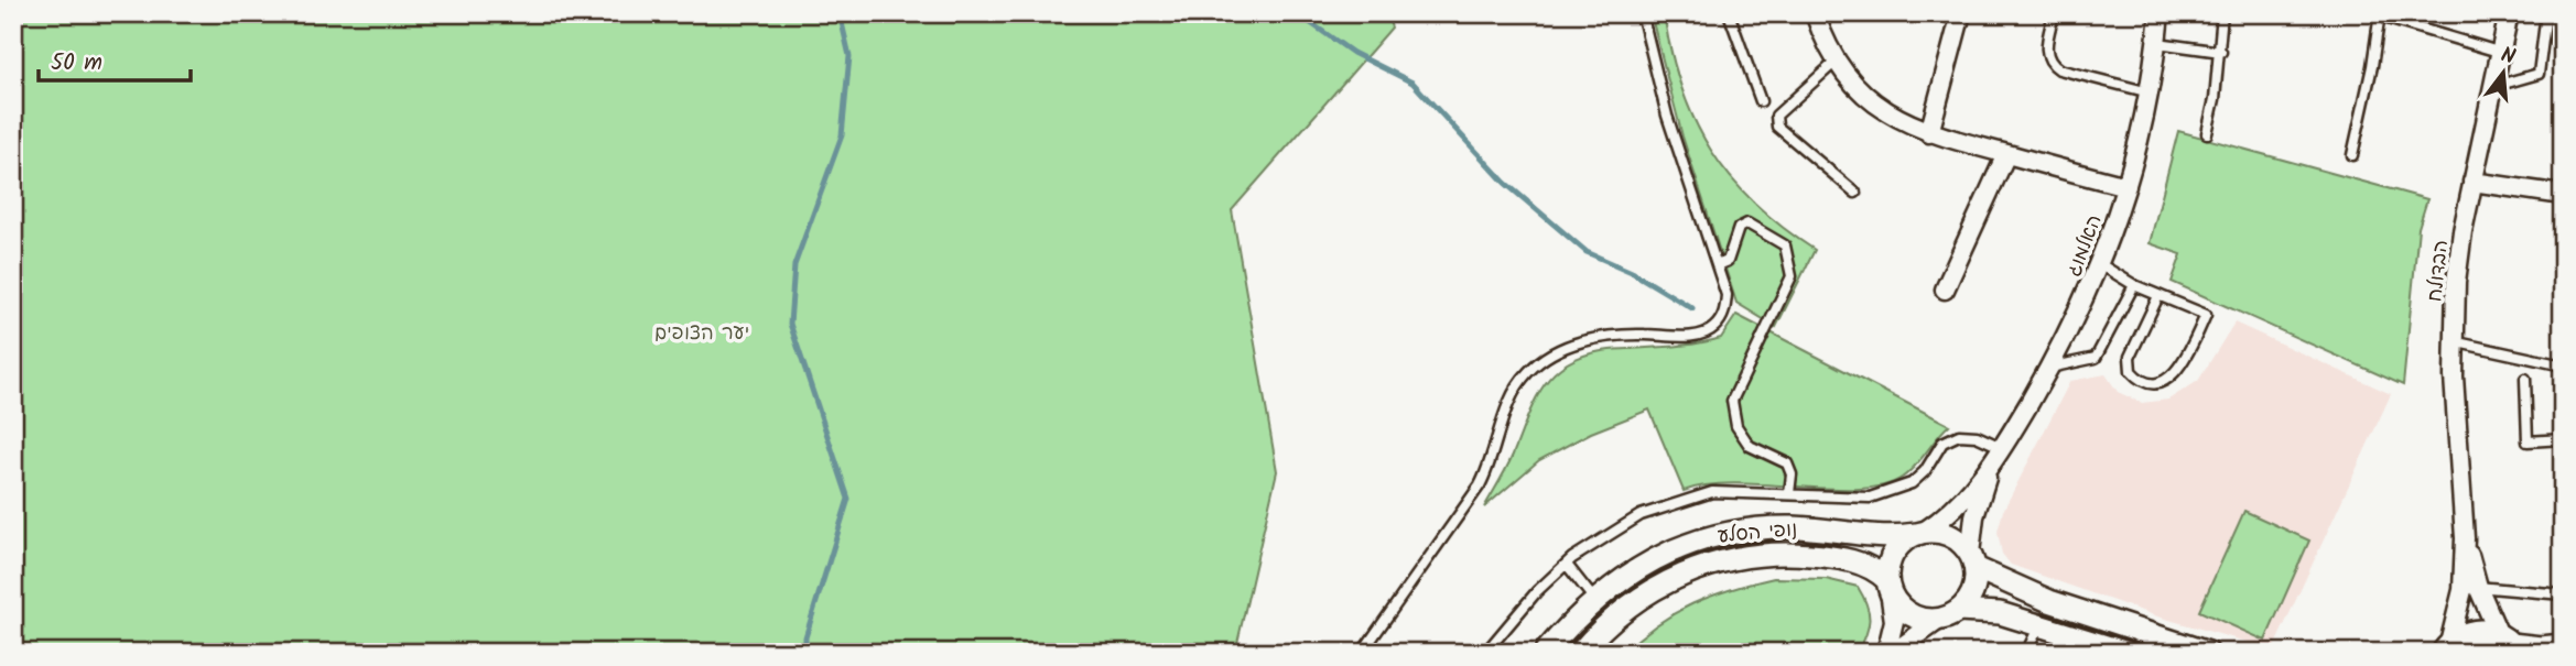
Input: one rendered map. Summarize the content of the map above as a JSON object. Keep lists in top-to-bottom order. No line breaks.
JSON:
{"streets":{"street":["האלמוג","הבדולח","נופי הסלע"]},"crossings":[["האלמוג","נופי הסלע"]],"parks":["יער הצופים"],"scale_bar":"50 m","north":"top"}
